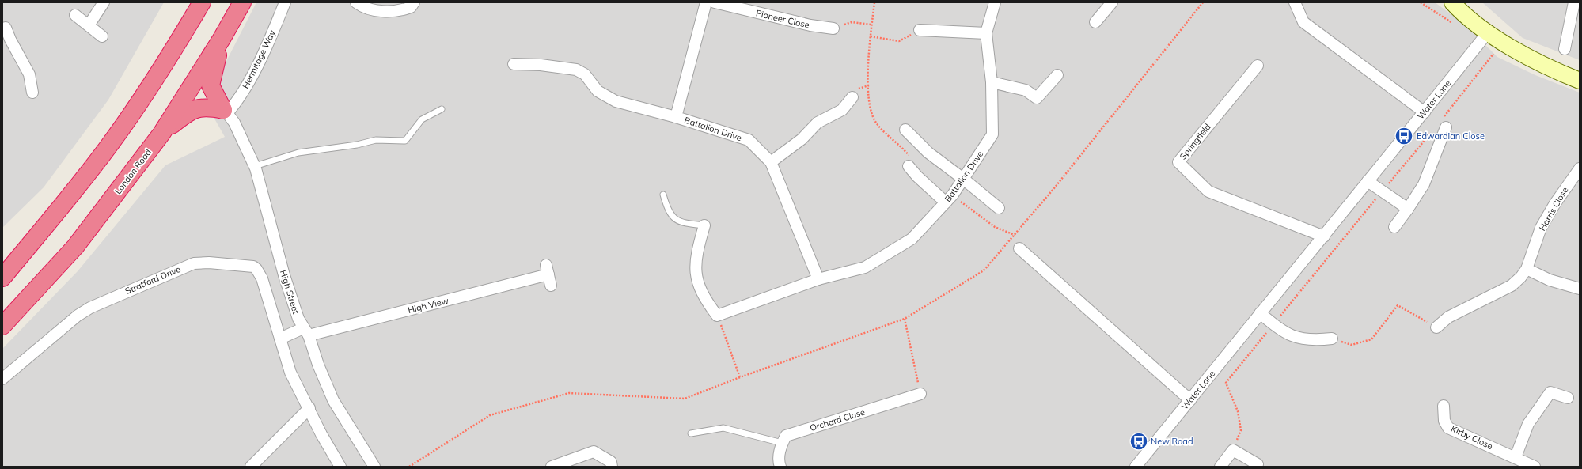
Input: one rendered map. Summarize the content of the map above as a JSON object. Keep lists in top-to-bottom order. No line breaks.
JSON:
{"streets":{"highway":["London Road"],"street":["Pioneer Close","Hermitage Way","Water Lane","Battalion Drive","Springfield","Harris Close","Stratford Drive","High Street","High View","Orchard Close","Kirby Close"]},"crossings":[["Hermitage Way","High Street"],["Water Lane","Springfield"],["High Street","High View"]],"places":{"bus stop":["Edwardian Close","New Road"]}}
